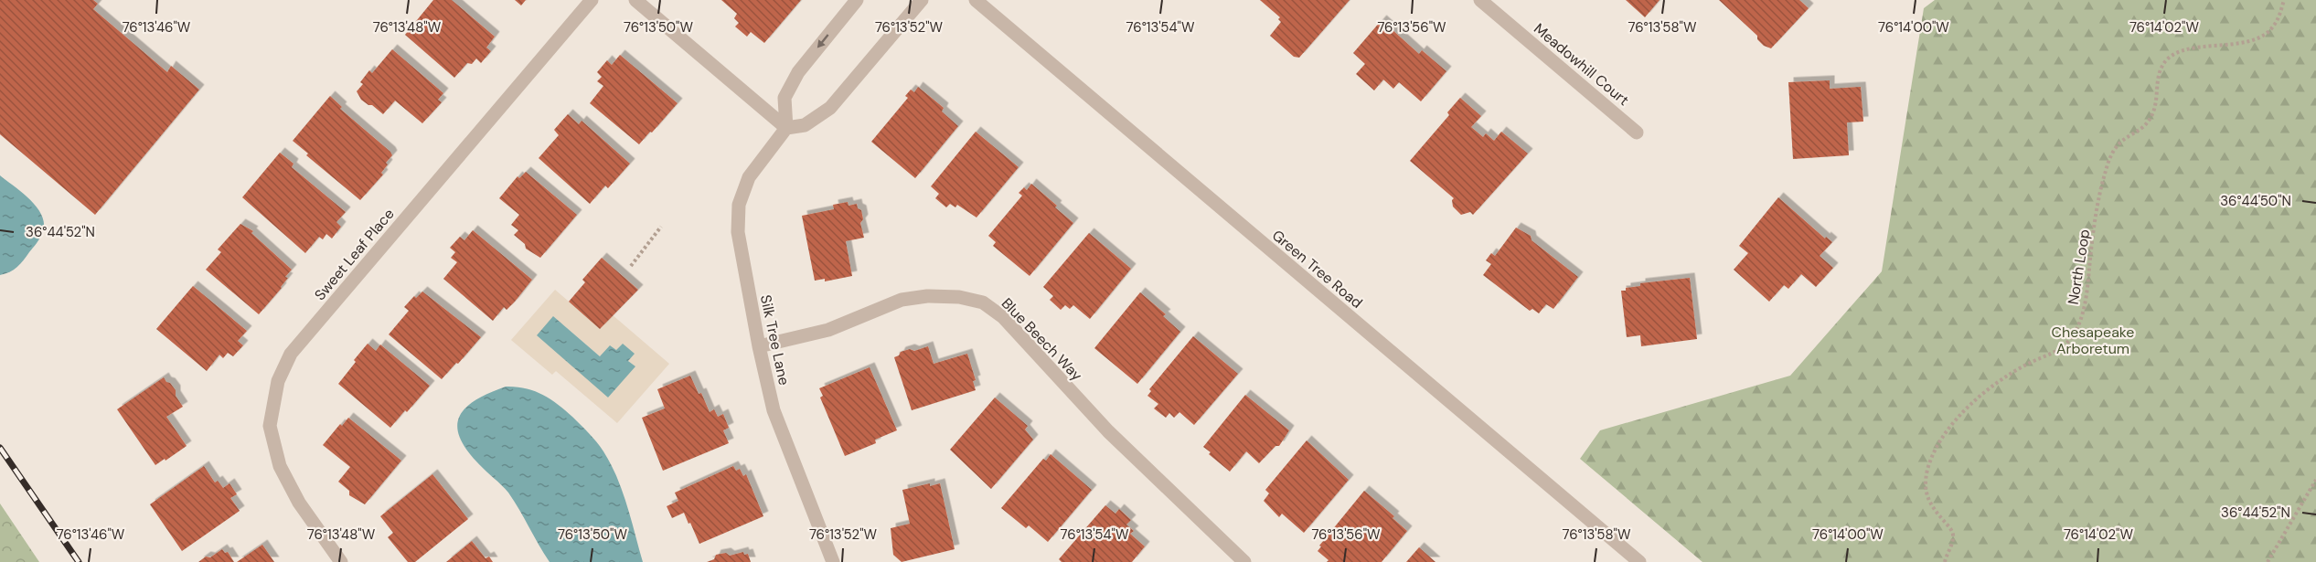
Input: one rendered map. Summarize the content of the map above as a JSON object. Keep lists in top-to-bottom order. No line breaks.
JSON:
{"streets":{"street":["Meadowhill Court","Sweet Leaf Place","Green Tree Road","Blue Beech Way","Silk Tree Lane"],"path":["North Loop"]},"crossings":[["Blue Beech Way","Silk Tree Lane"]],"parks":["Chesapeake Arboretum"],"coordinates":["76°13'46\"W","76°13'48\"W","76°13'50\"W","76°13'52\"W","76°13'54\"W","76°13'56\"W","76°13'58\"W","76°14'00\"W","76°14'02\"W","36°44'50\"N","36°44'52\"N"]}
